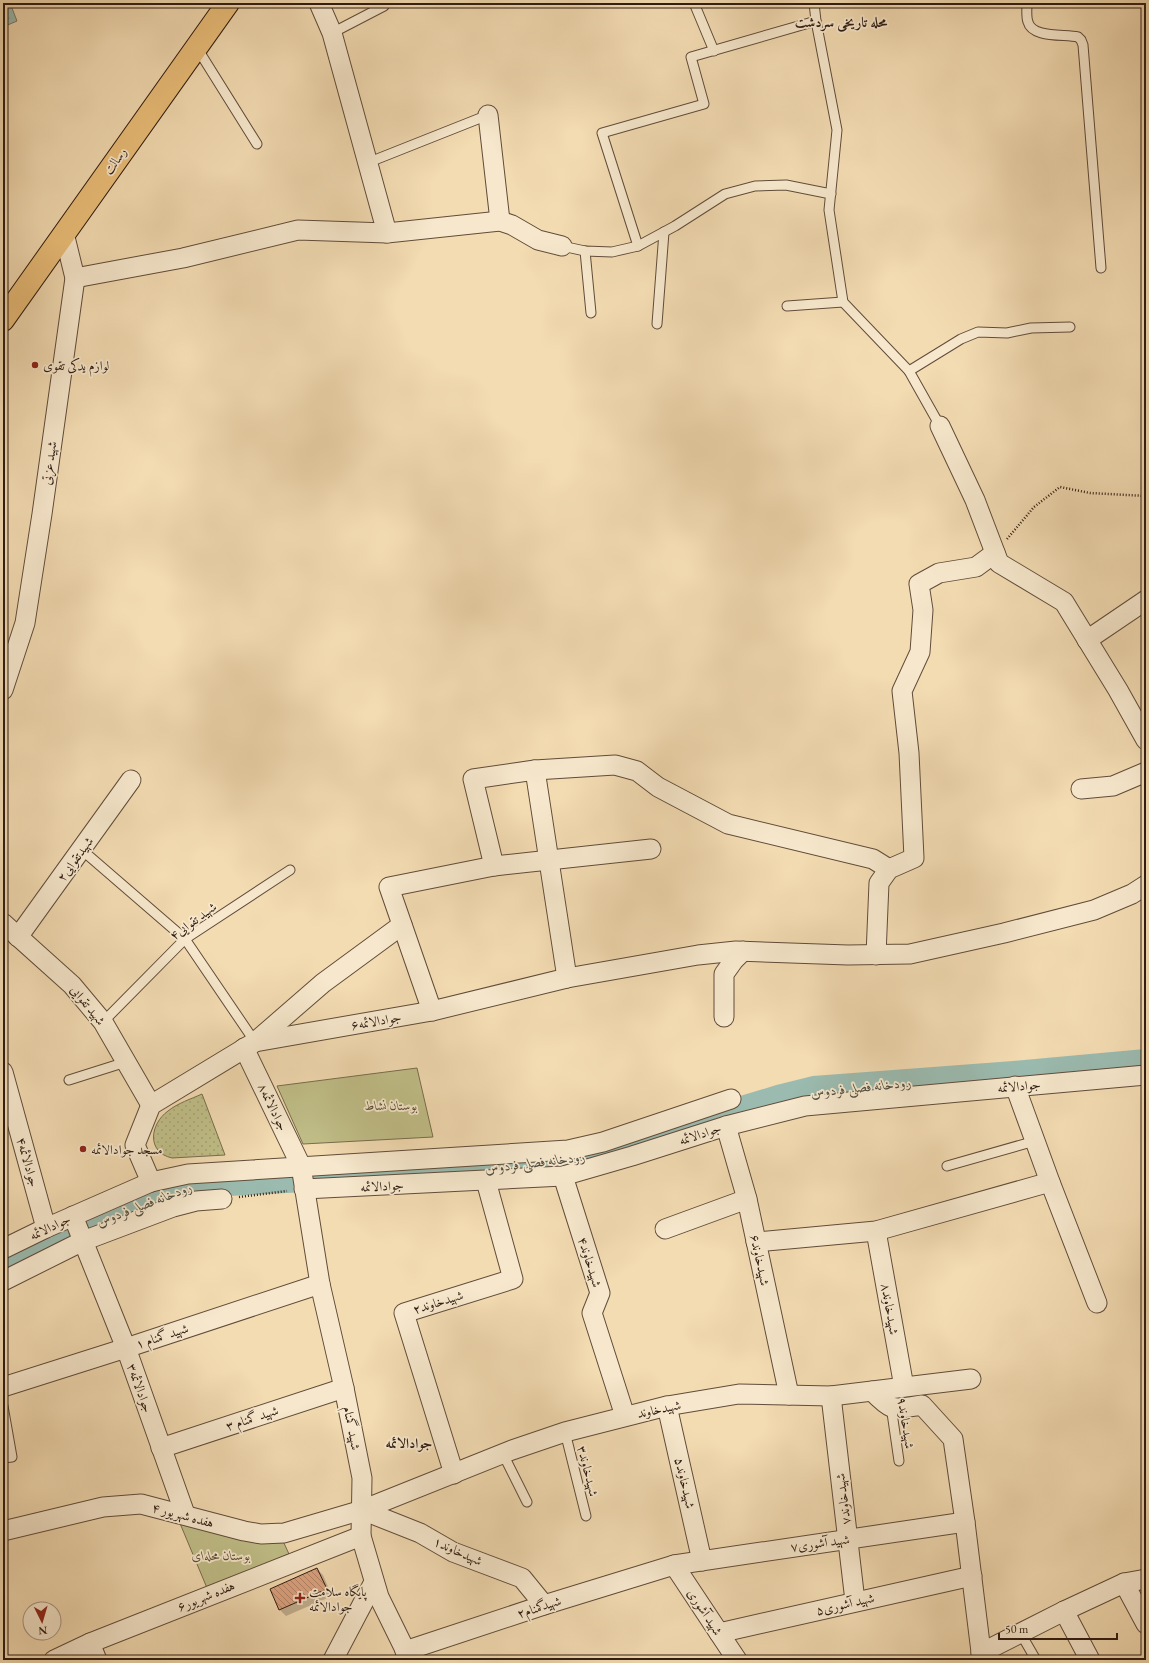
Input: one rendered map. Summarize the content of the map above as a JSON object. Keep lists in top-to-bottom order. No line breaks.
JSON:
{"streets":{"main road":["رسالت"],"street":["شهید عزتی","شهیدتقوایی۲","شهید تقوایی","جوادالائمه۶","جوادالائمه","جوادالائمه۸","جوادالائمه۴","شهیدخاوند۶","شهیدخاوند۴","شهیدخاوند۲","شهیدخاوند۸","شهید گمنام ۱","جوادالائمه۳","شهیدخاوند","شهید گمنام ۳","شهید گمنام","شهیدخاوند۵","شهیدخاوند۷","هفده شهریور ۴","شهید آشوری۷","شهیدخاوند۱","هفده شهریور۶","شهید آشوری۵","شهیدگمنام۲","شهید آشوری"],"lane":["شهید تقوایی۴","شهیدخاوند۹","شهیدخاوند۳"]},"crossings":[["رسالت","شهید عزتی"],["شهیدتقوایی۲","شهید تقوایی"],["شهید تقوایی۴","شهید تقوایی"],["شهید تقوایی","جوادالائمه۶"],["جوادالائمه۶","جوادالائمه۸"],["جوادالائمه","جوادالائمه۸"],["جوادالائمه","جوادالائمه۴"],["جوادالائمه","شهیدخاوند۶"],["جوادالائمه","شهیدخاوند۴"],["جوادالائمه","شهیدخاوند۲"],["جوادالائمه","جوادالائمه۳"],["جوادالائمه","شهید گمنام"],["جوادالائمه۸","شهید گمنام"],["شهیدخاوند۶","شهیدخاوند"],["شهیدخاوند۴","شهیدخاوند"],["شهیدخاوند۲","شهیدخاوند"],["شهیدخاوند۸","شهیدخاوند"],["شهید گمنام ۱","جوادالائمه۳"],["شهید گمنام ۱","شهید گمنام"],["جوادالائمه۳","شهید گمنام ۳"],["جوادالائمه۳","هفده شهریور ۴"],["شهیدخاوند","شهید گمنام"],["شهیدخاوند","شهیدخاوند۳"],["شهیدخاوند","شهیدخاوند۵"],["شهیدخاوند","شهیدخاوند۷"],["شهیدخاوند","هفده شهریور ۴"],["شهیدخاوند","شهیدخاوند۱"],["شهید گمنام ۳","شهید گمنام"],["شهید گمنام","هفده شهریور ۴"],["شهید گمنام","شهیدخاوند۱"],["شهید گمنام","هفده شهریور۶"],["شهید گمنام","شهیدگمنام۲"],["شهیدخاوند۵","شهید آشوری۷"],["شهیدخاوند۷","شهید آشوری۷"],["شهیدخاوند۷","شهید آشوری۵"],["هفده شهریور ۴","شهیدخاوند۱"],["شهید آشوری۷","شهیدگمنام۲"],["شهید آشوری۷","شهید آشوری"],["شهیدخاوند۱","شهیدگمنام۲"],["شهید آشوری۵","شهید آشوری"],["شهیدگمنام۲","شهید آشوری"]],"districts":["محله تاریخی سردشت","جوادالائمه"],"water":["رودخانه فصلی فردوس"],"parks":["بوستان نشاط","بوستان محله‌ای"],"places":{"other":["لوازم یدکی تقوی","مسجد جوادالائمه"],"health":["پایگاه سلامت جوادالائمه"]},"scale_bar":"50 m","north":"bottom"}
